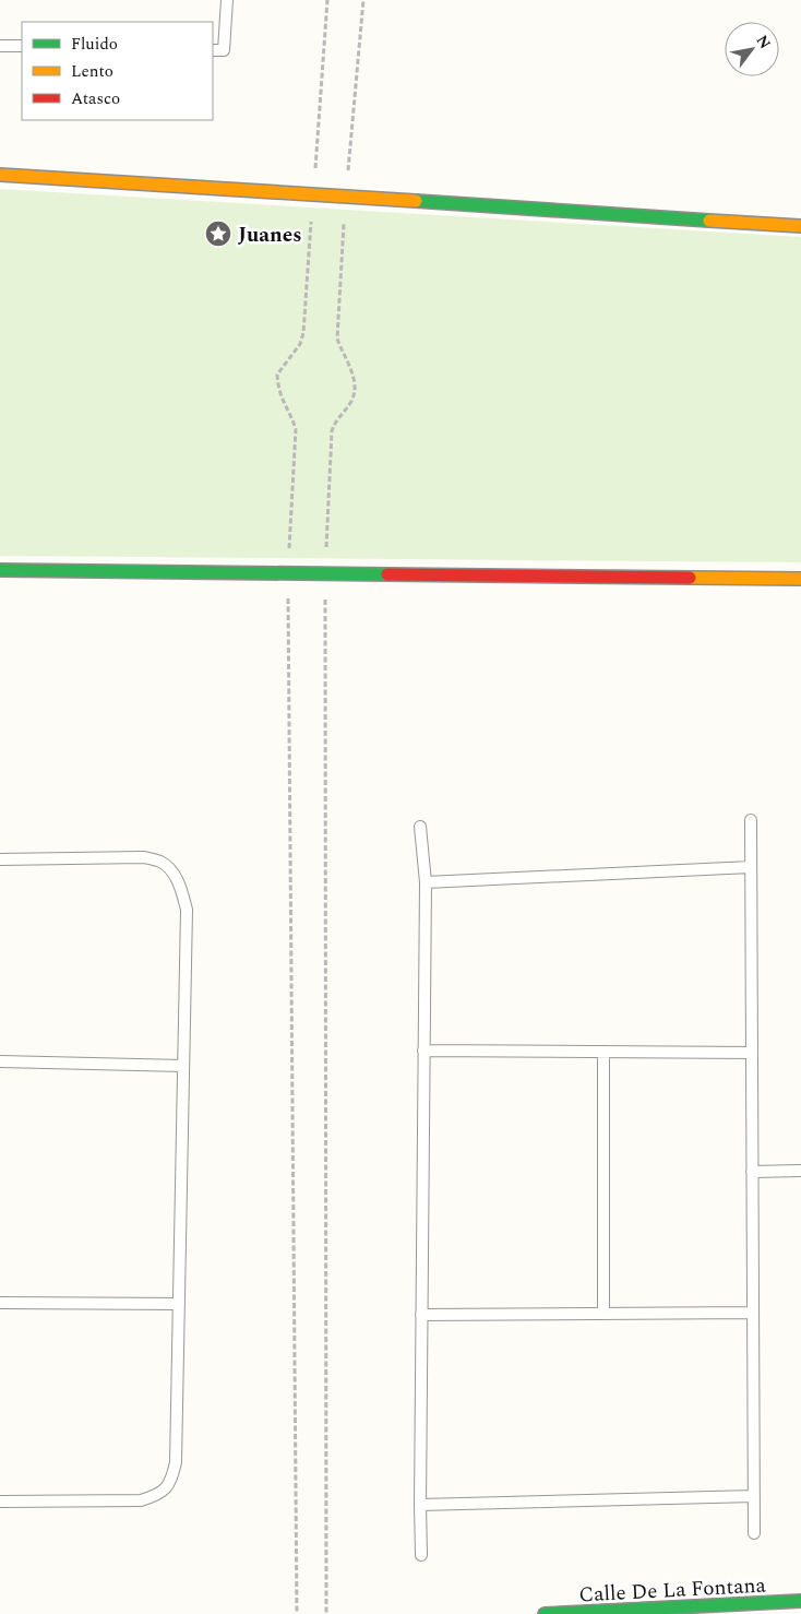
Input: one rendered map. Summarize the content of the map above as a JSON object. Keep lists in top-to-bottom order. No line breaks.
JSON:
{"streets":{"street":["Calle De La Fontana"]},"places":{"place":["Juanes"]},"legend":["Fluido","Lento","Atasco"],"north":"top right"}
